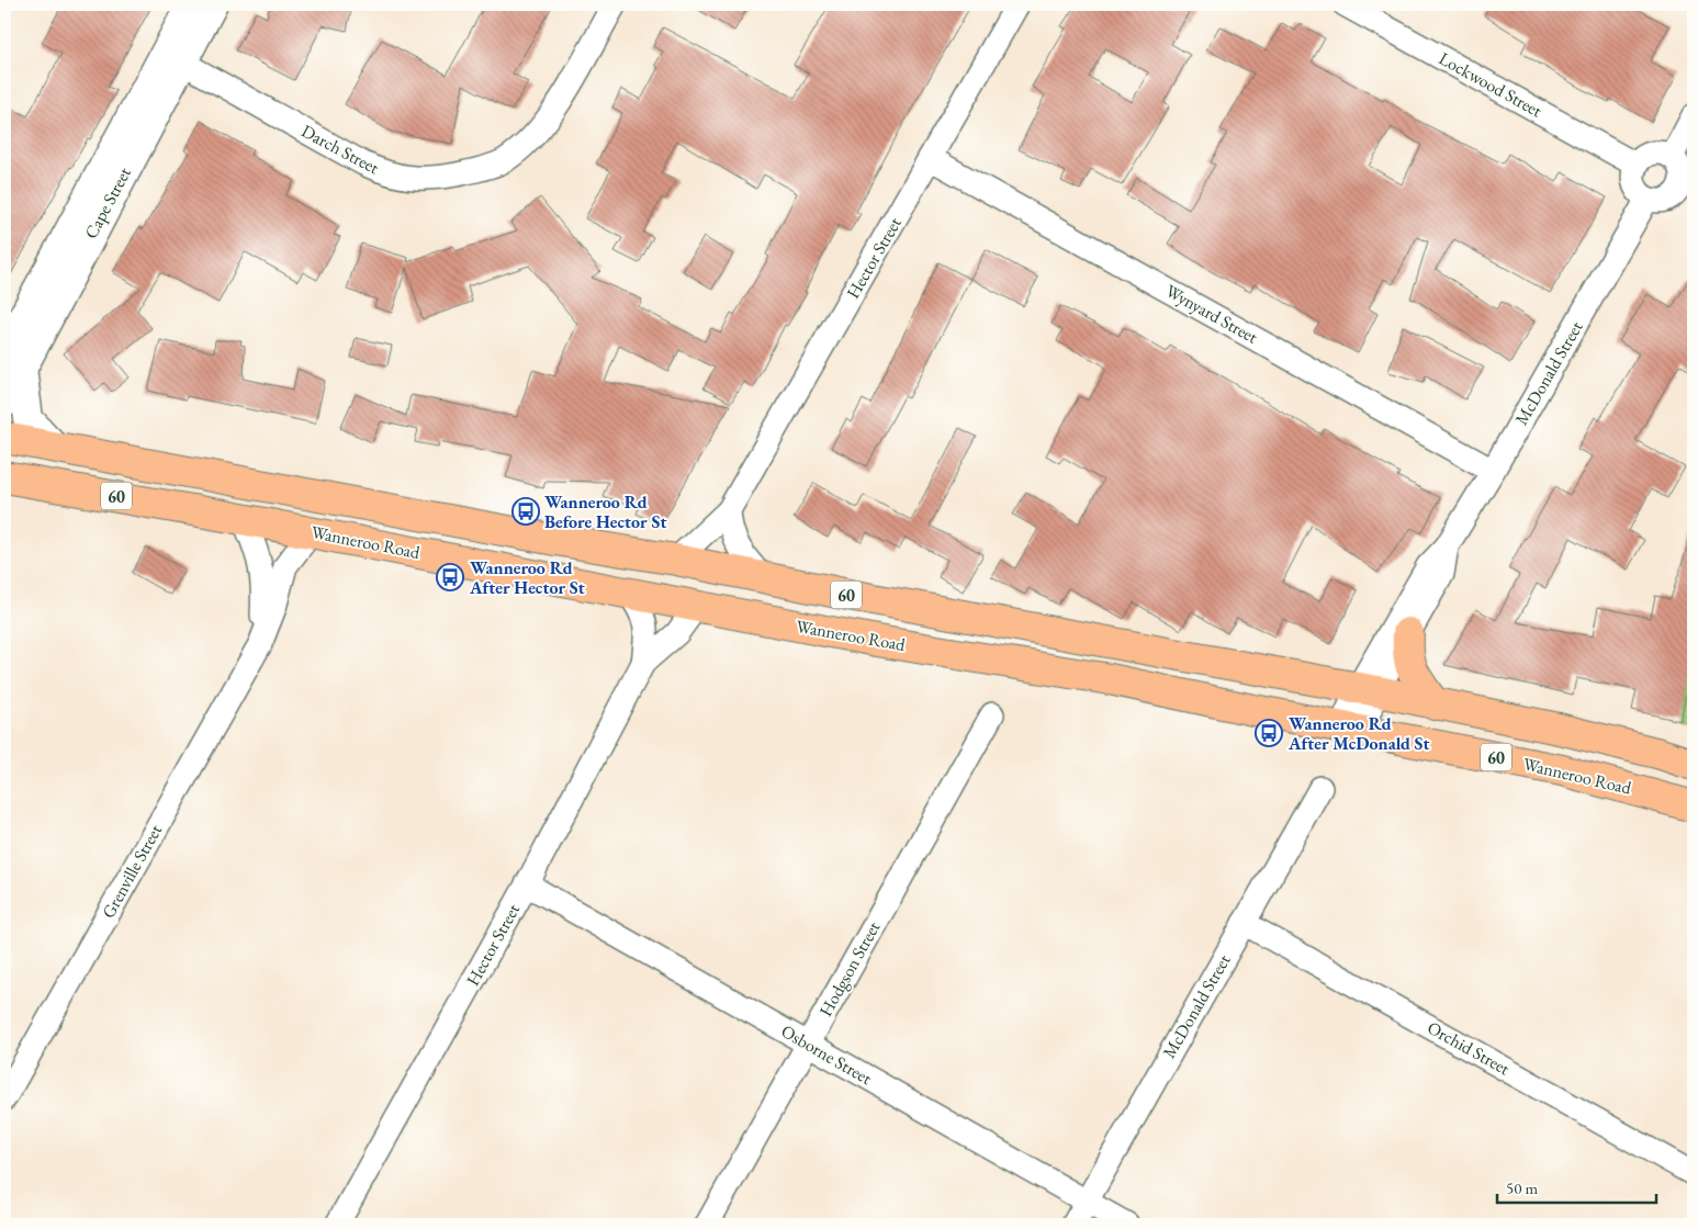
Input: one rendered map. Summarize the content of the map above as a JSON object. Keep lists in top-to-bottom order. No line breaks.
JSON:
{"streets":{"highway":["60","Wanneroo Road"],"street":["Lockwood Street","Darch Street","Cape Street","Hector Street","Wynyard Street","McDonald Street","Grenville Street","Hodgson Street","Orchid Street","Osborne Street"]},"crossings":[["Lockwood Street","McDonald Street"],["Darch Street","Cape Street"],["Hector Street","Wynyard Street"],["Hector Street","Wanneroo Road"],["Hector Street","Osborne Street"],["Wynyard Street","McDonald Street"],["McDonald Street","Wanneroo Road"],["McDonald Street","Orchid Street"],["McDonald Street","Osborne Street"],["Wanneroo Road","Grenville Street"],["Hodgson Street","Osborne Street"]],"places":{"bus stop":["Wanneroo Rd Before Hector St","Wanneroo Rd After Hector St","Wanneroo Rd After McDonald St"]},"scale_bar":"50 m"}
